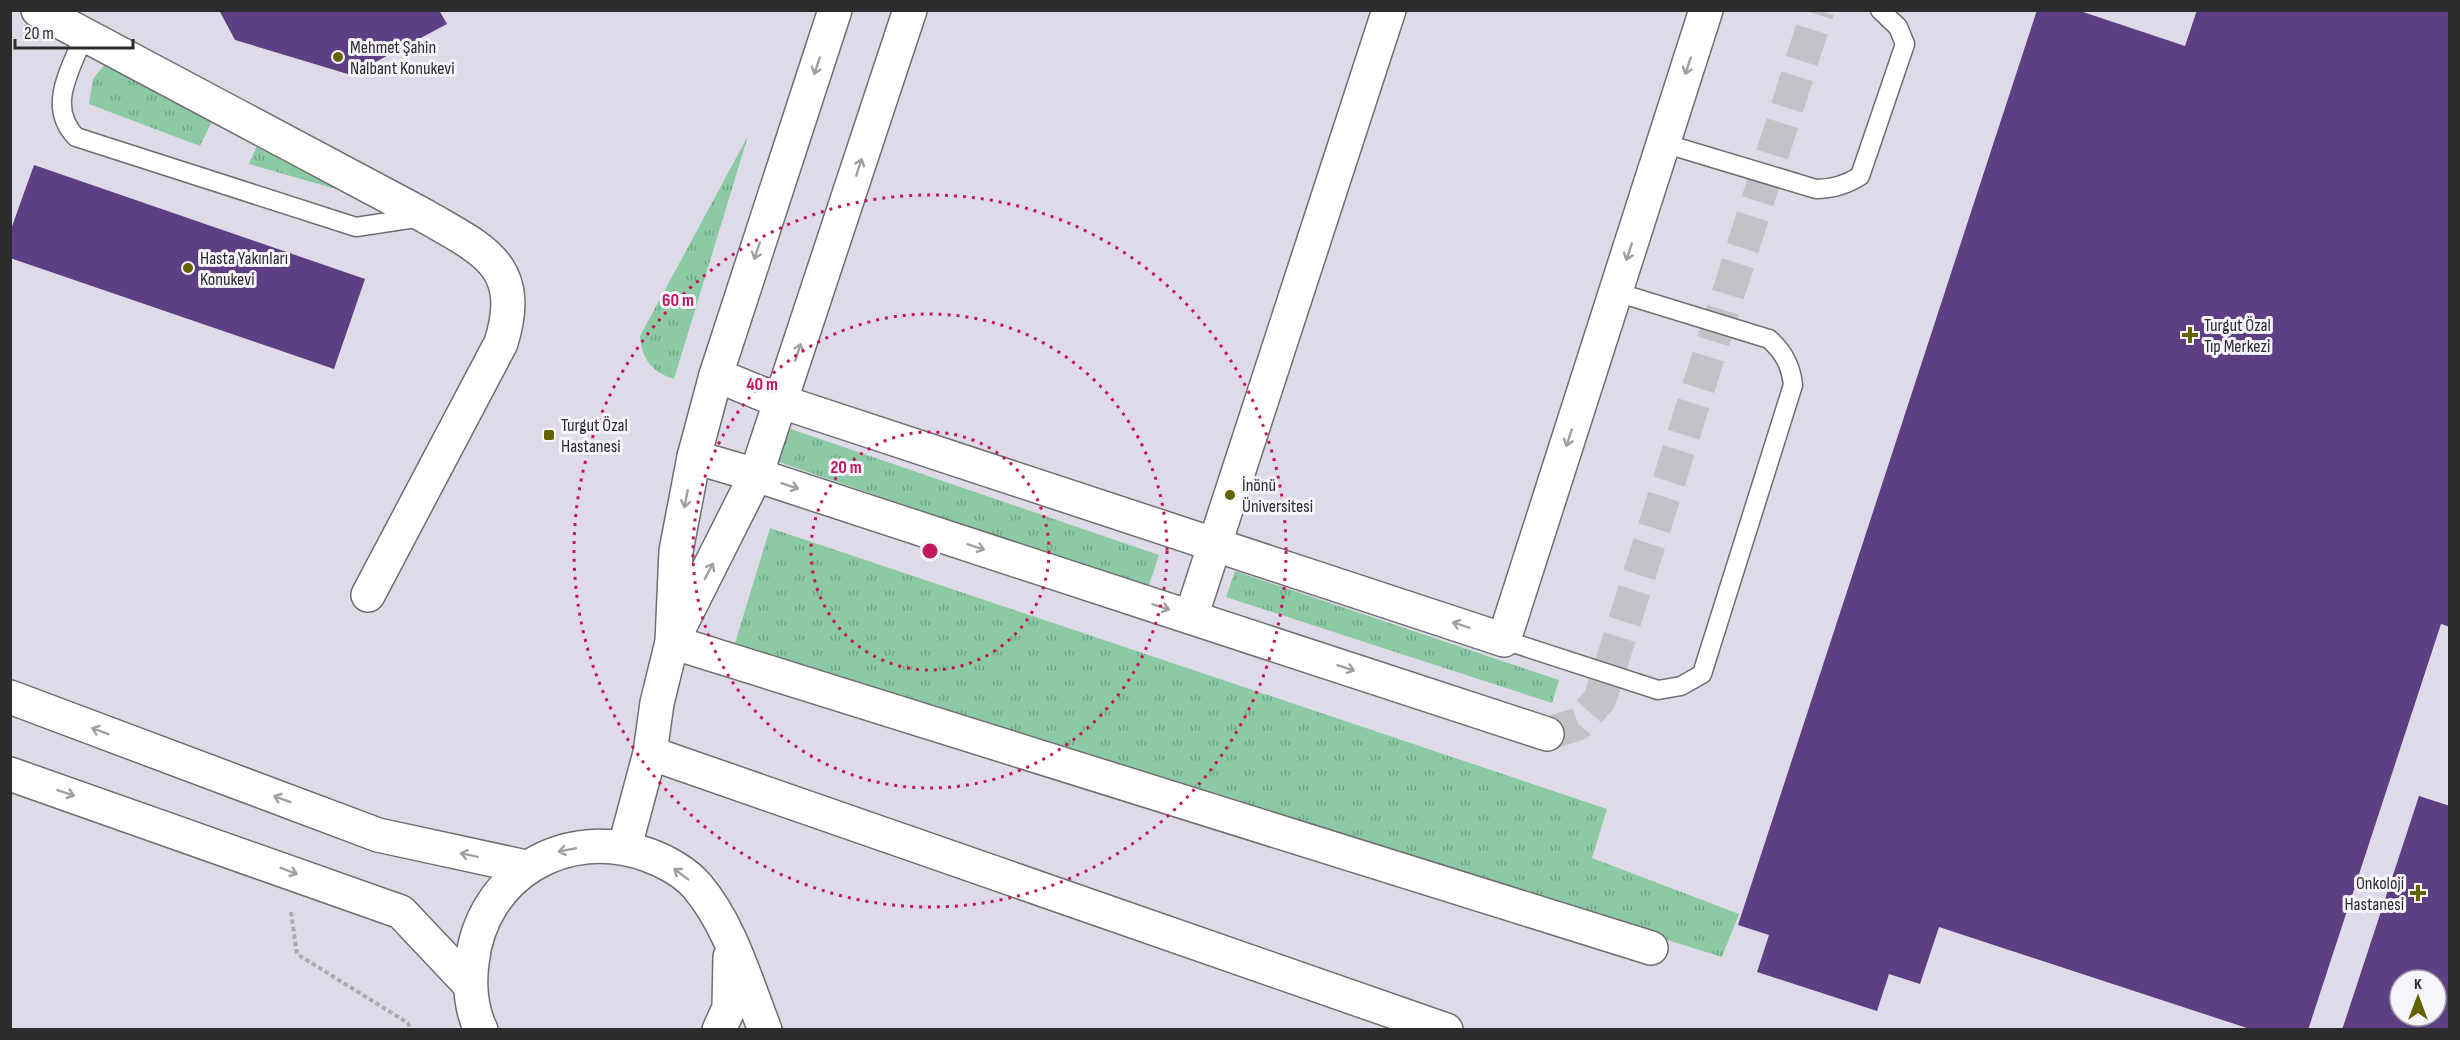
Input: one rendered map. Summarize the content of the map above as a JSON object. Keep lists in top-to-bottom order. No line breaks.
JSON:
{"places":{"other":["Mehmet Şahin Nalbant Konukevi","Hasta Yakınları Konukevi","İnönü Üniversitesi"],"health":["Turgut Özal Tıp Merkezi","Onkoloji Hastanesi"],"transit":["Turgut Özal Hastanesi"]},"scale_bar":"20 m","north":"top","rings":["60 m","40 m","20 m"]}
